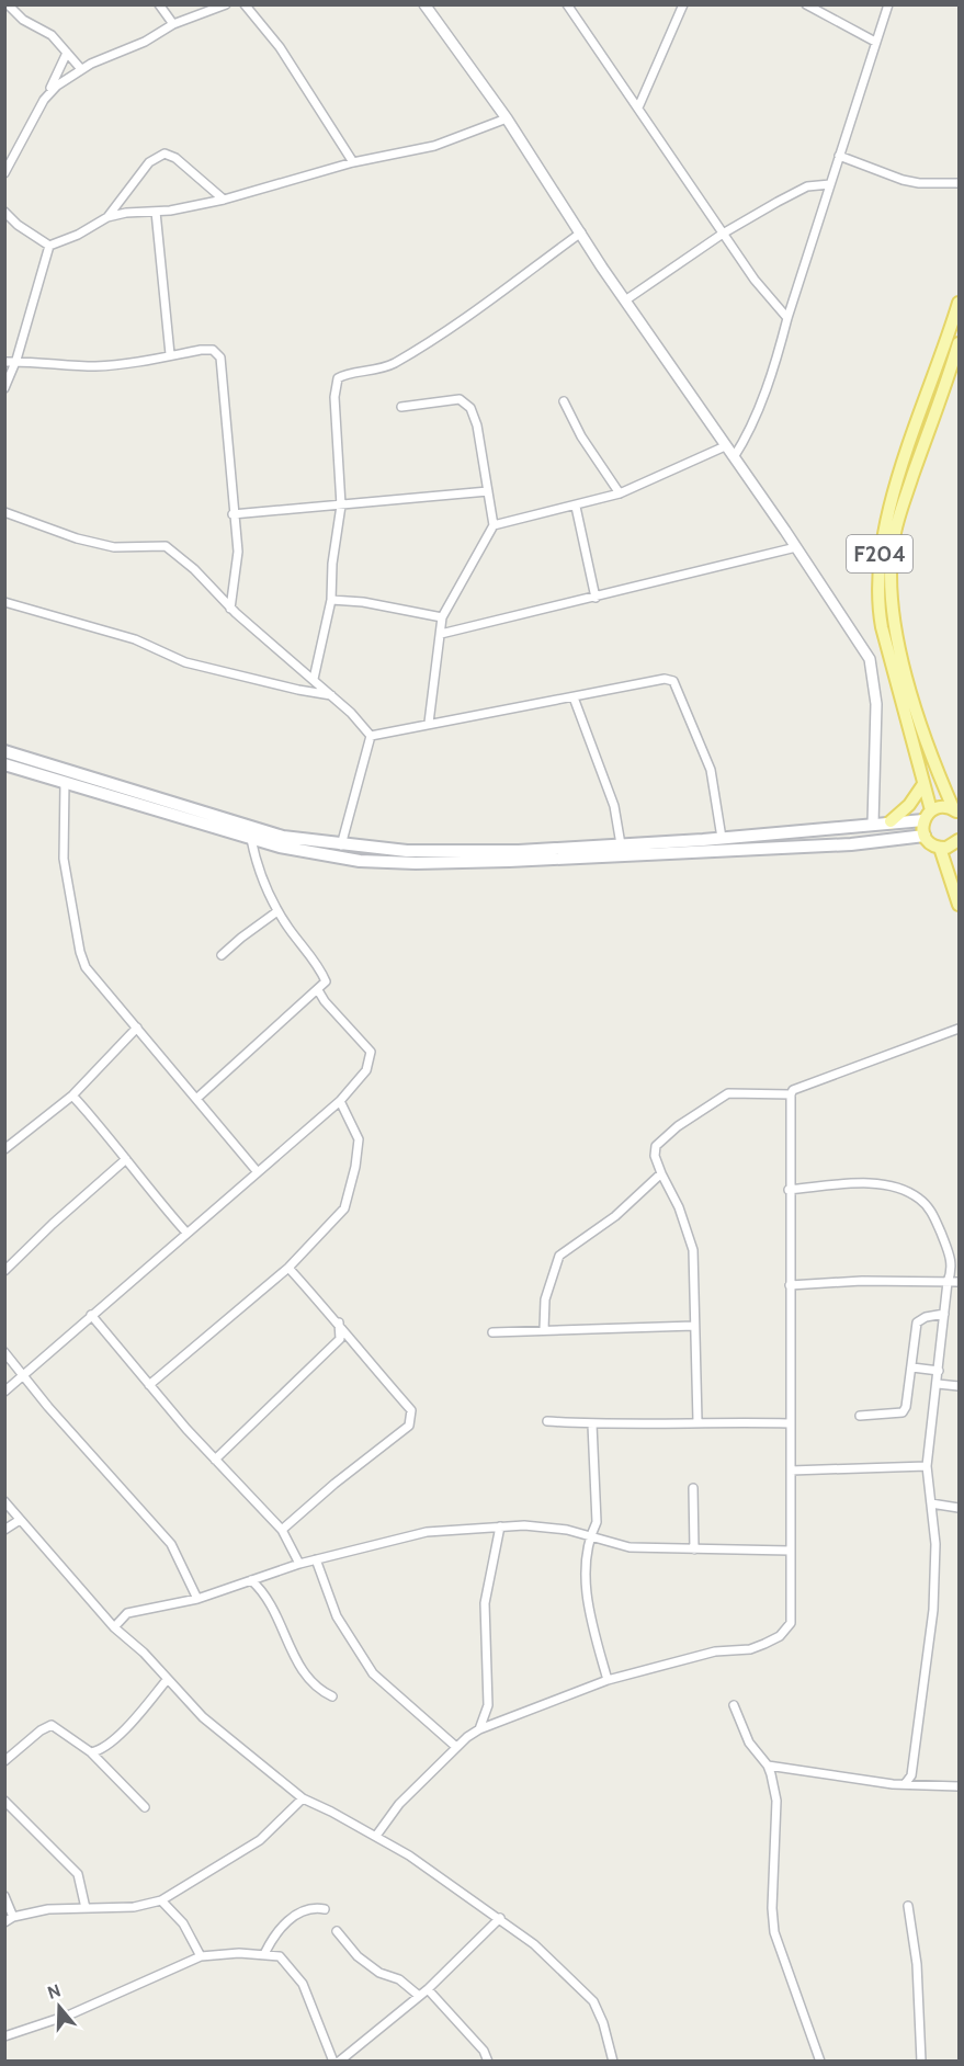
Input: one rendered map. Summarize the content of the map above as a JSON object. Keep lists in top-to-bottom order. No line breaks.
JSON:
{"streets":{"main road":["F204"]},"north":"top"}
